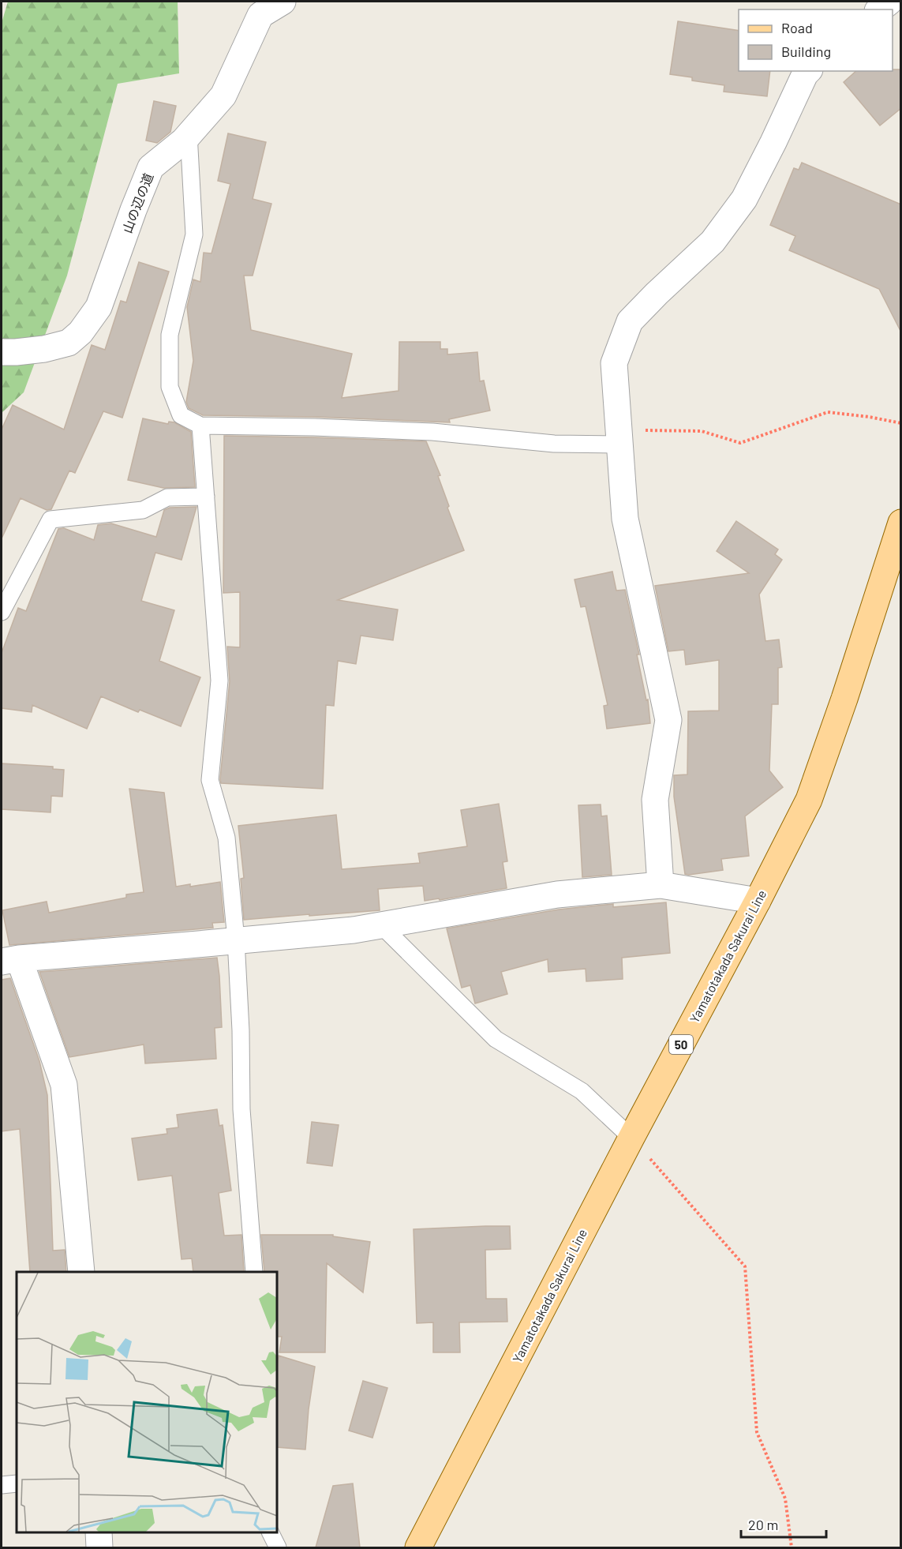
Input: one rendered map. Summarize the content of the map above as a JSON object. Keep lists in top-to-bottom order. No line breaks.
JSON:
{"streets":{"main road":["Yamatotakada Sakurai Line","50"],"street":["山の辺の道"]},"legend":["Road","Building"],"scale_bar":"20 m"}
